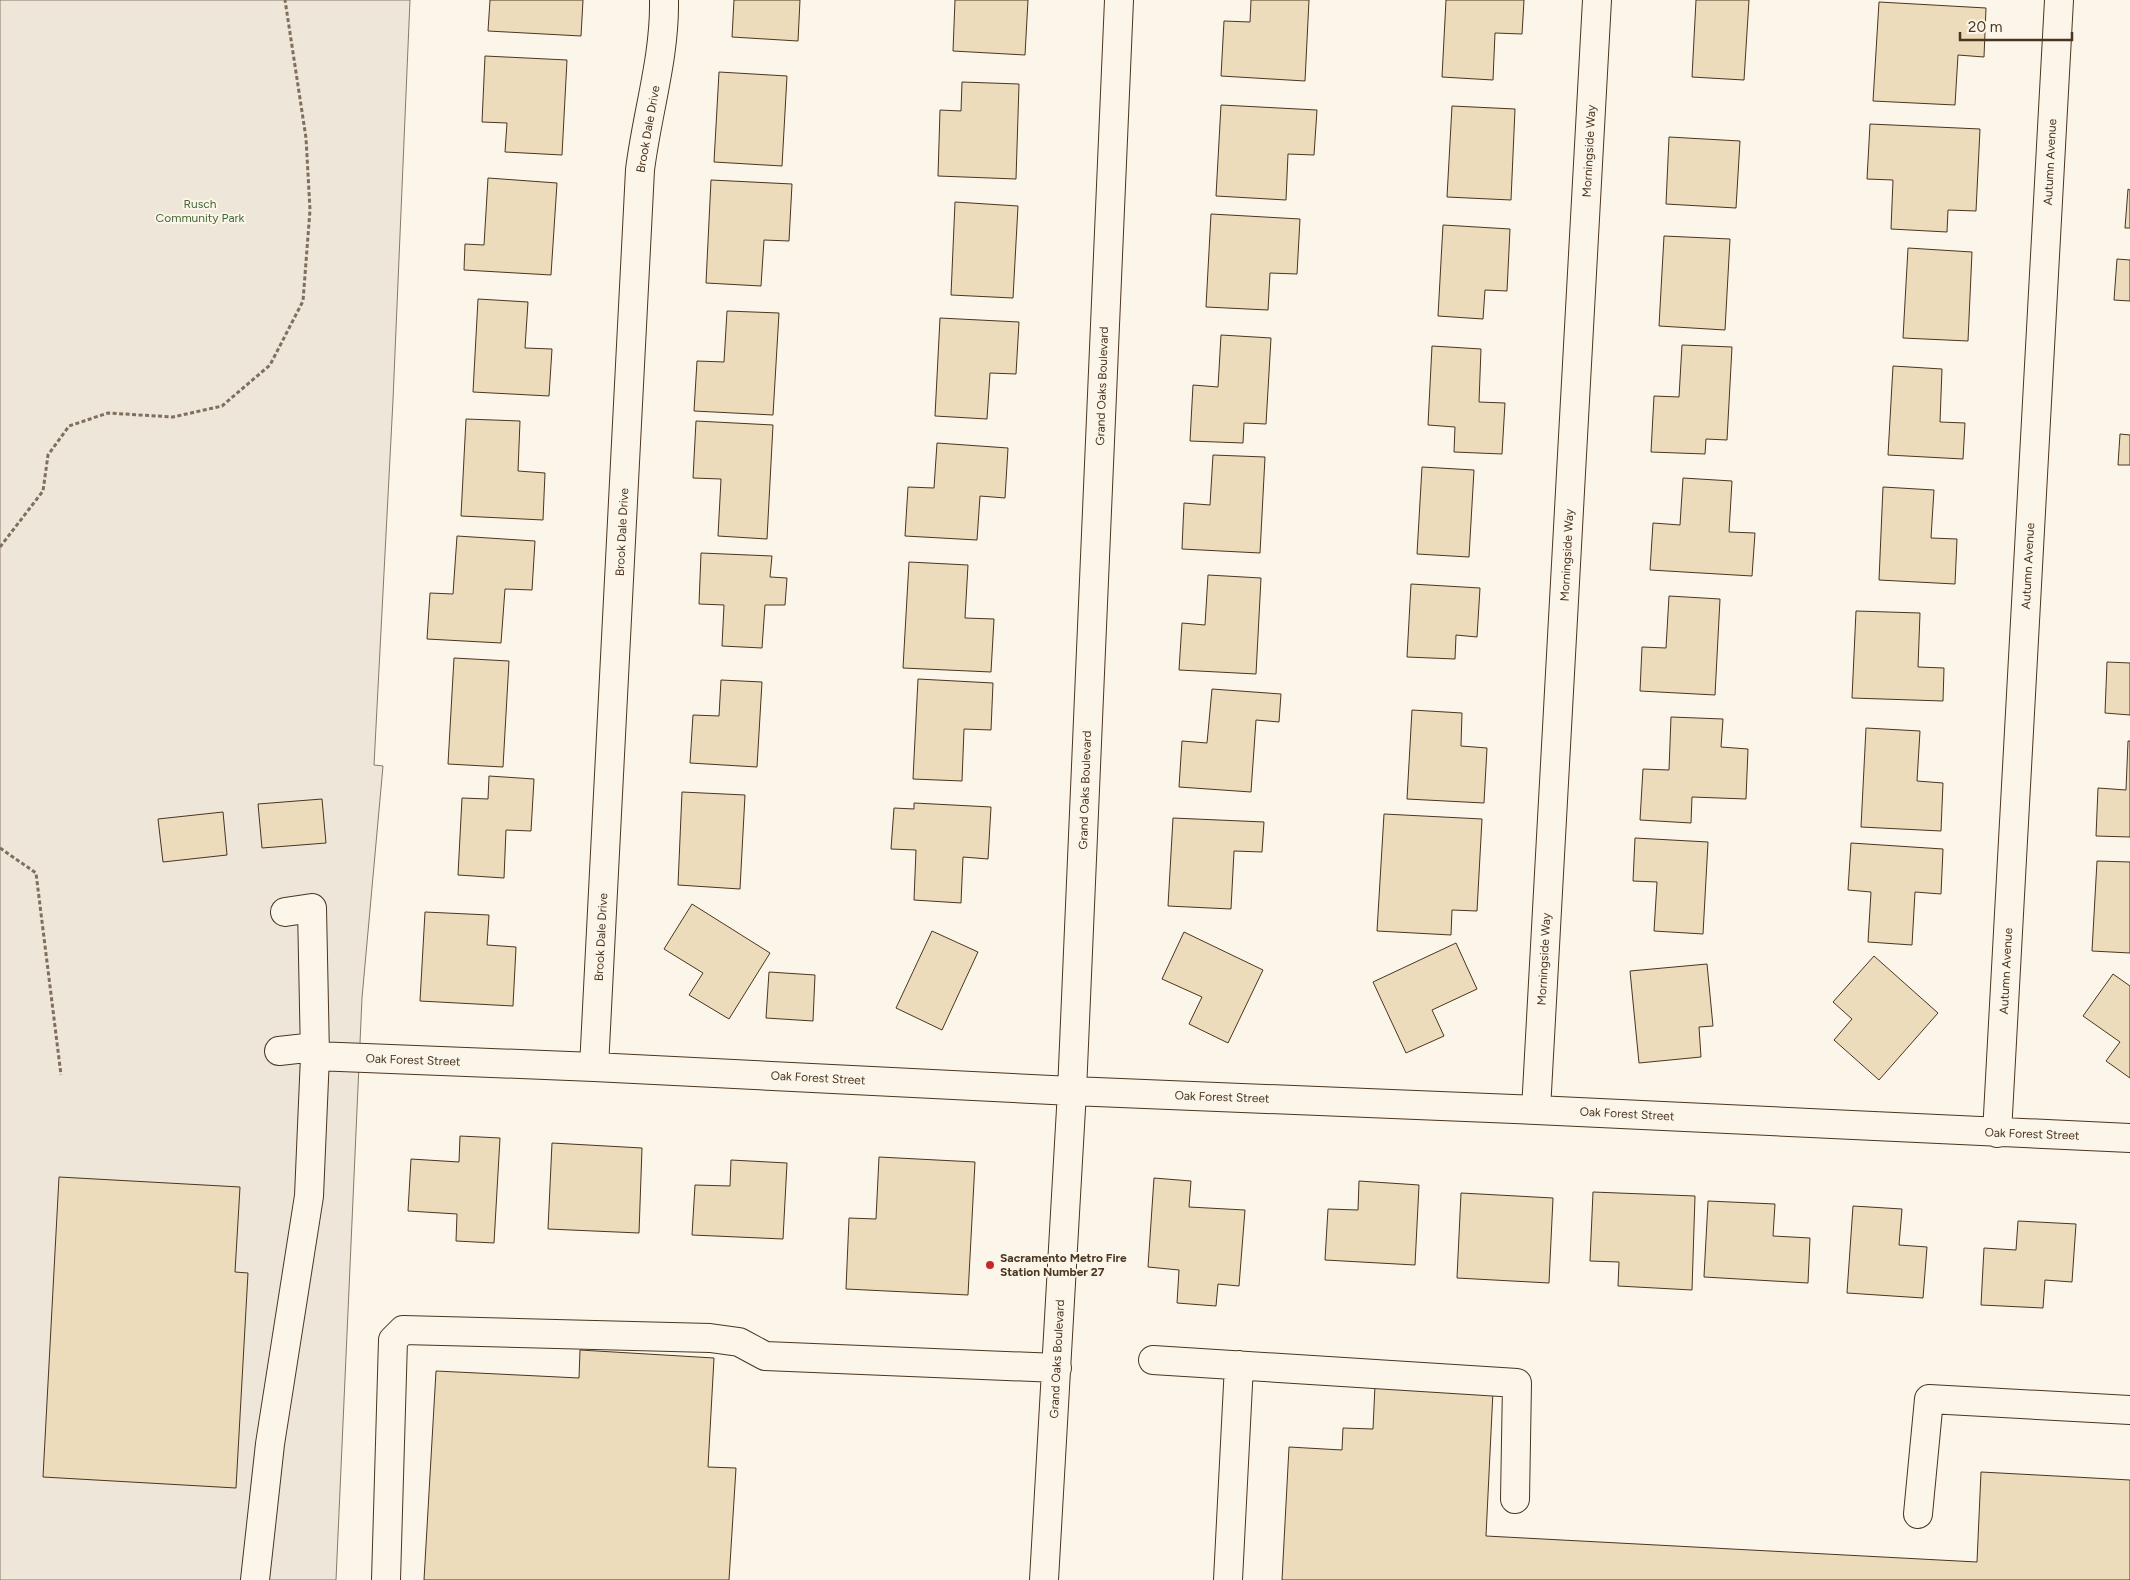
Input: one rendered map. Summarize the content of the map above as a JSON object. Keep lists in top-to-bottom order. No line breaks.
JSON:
{"streets":{"street":["Brook Dale Drive","Morningside Way","Autumn Avenue","Grand Oaks Boulevard","Oak Forest Street"]},"crossings":[["Brook Dale Drive","Oak Forest Street"],["Morningside Way","Oak Forest Street"],["Autumn Avenue","Oak Forest Street"],["Grand Oaks Boulevard","Oak Forest Street"]],"parks":["Rusch Community Park"],"places":["Sacramento Metro Fire Station Number 27"],"scale_bar":"20 m"}
